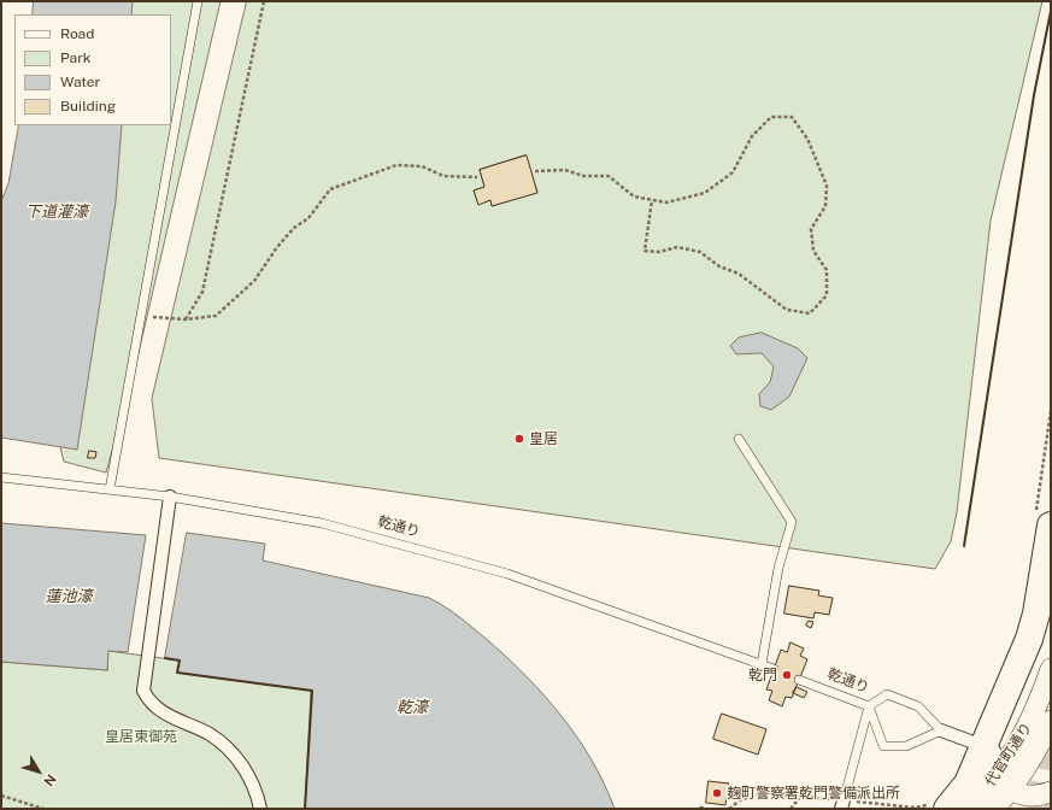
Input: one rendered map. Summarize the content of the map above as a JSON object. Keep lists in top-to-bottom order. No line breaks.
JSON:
{"streets":{"street":["乾通り","代官町通り"]},"water":["下道灌濠","蓮池濠","乾濠"],"parks":["皇居東御苑"],"places":["皇居","乾門","麹町警察署乾門警備派出所"],"legend":["Road","Park","Water","Building"],"north":"bottom right"}
